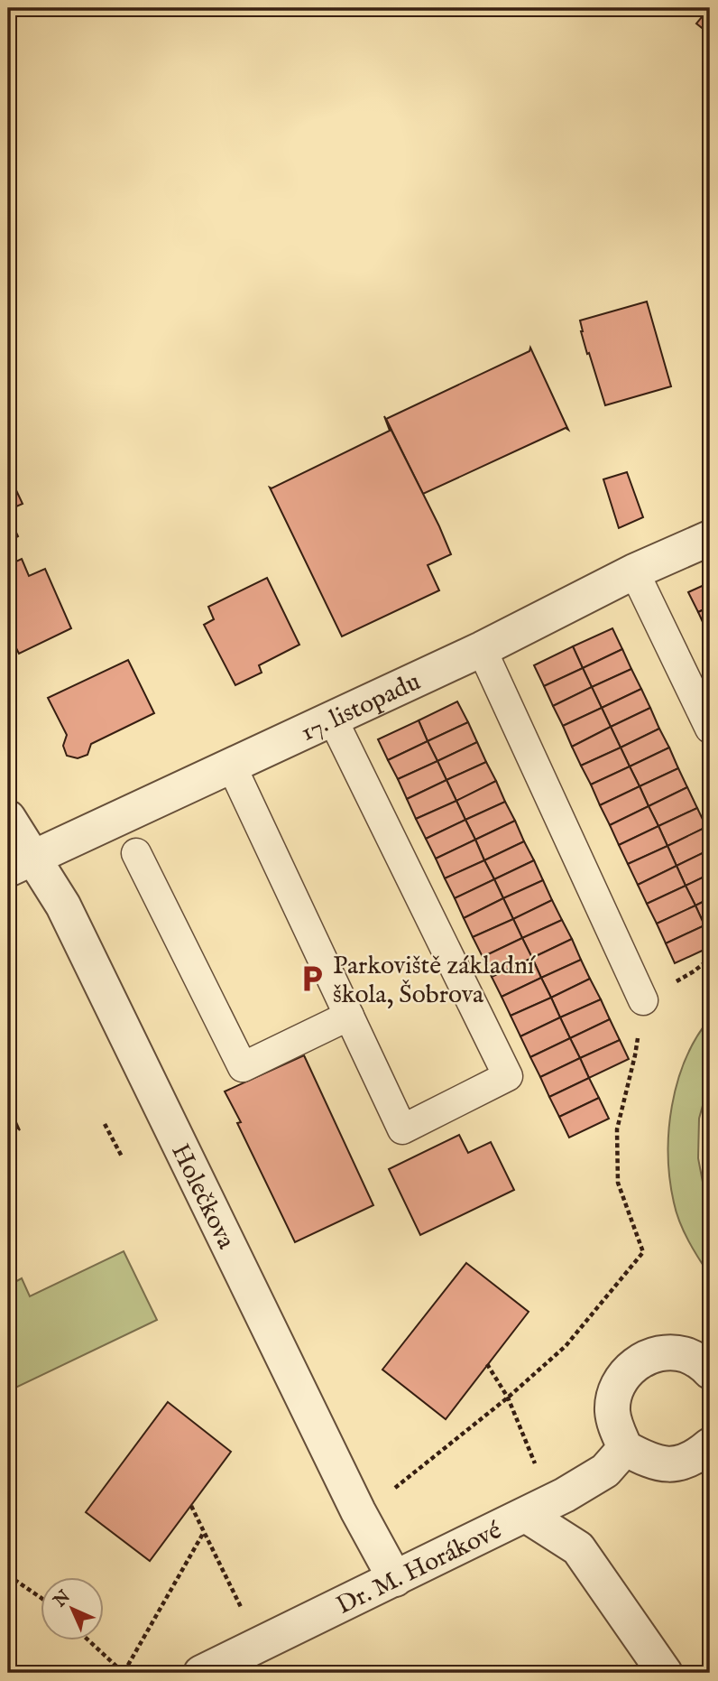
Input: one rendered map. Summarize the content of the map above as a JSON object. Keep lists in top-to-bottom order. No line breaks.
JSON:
{"streets":{"street":["17. listopadu","Holečkova","Dr. M. Horákové"]},"crossings":[["17. listopadu","Holečkova"],["Holečkova","Dr. M. Horákové"]],"places":{"parking":["Parkoviště základní škola, Šobrova"]},"north":"top left"}
